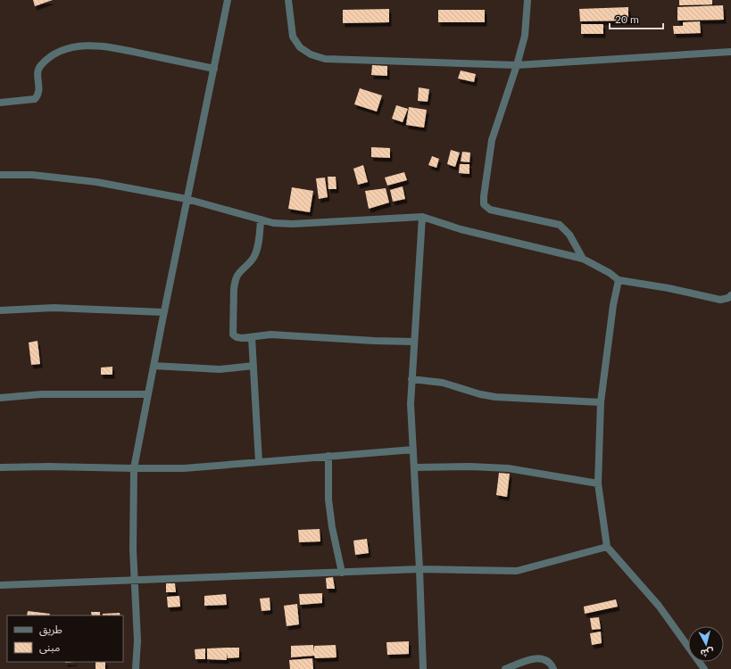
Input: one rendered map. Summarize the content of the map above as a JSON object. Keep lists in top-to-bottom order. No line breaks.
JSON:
{"legend":["طريق","مبنى"],"scale_bar":"20 m","north":"bottom"}
